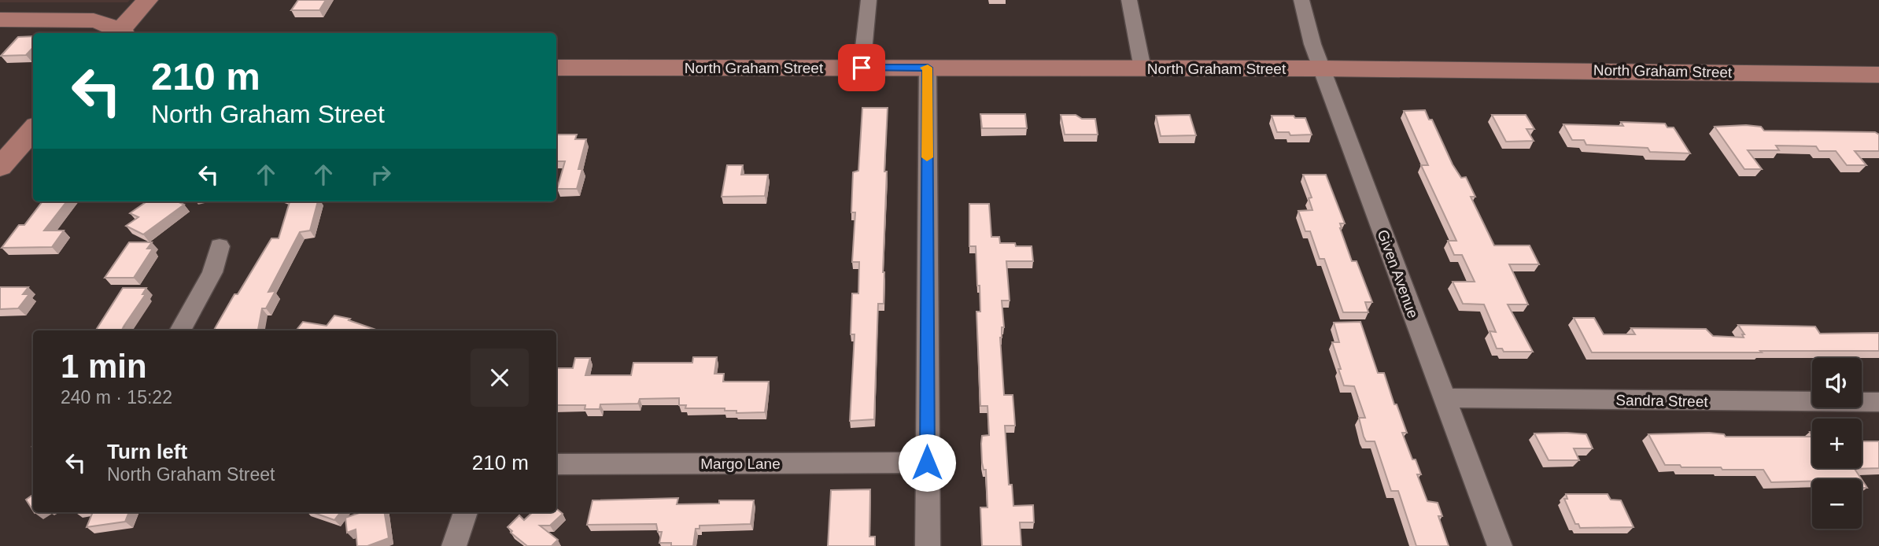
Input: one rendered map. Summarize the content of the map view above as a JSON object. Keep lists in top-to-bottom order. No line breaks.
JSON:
{"streets":{"main road":["North Graham Street"],"street":["Given Avenue","Sandra Street","Margo Lane"]},"crossings":[["North Graham Street","Given Avenue"],["Given Avenue","Sandra Street"]],"page":{"turn":["210 m","North Graham Street"],"heading":["1 min","240 m · 15:22"],"map_buttons":["+","−"],"list":[{"name":"Turn left","note":"North Graham Street","value":"210 m"}]}}
